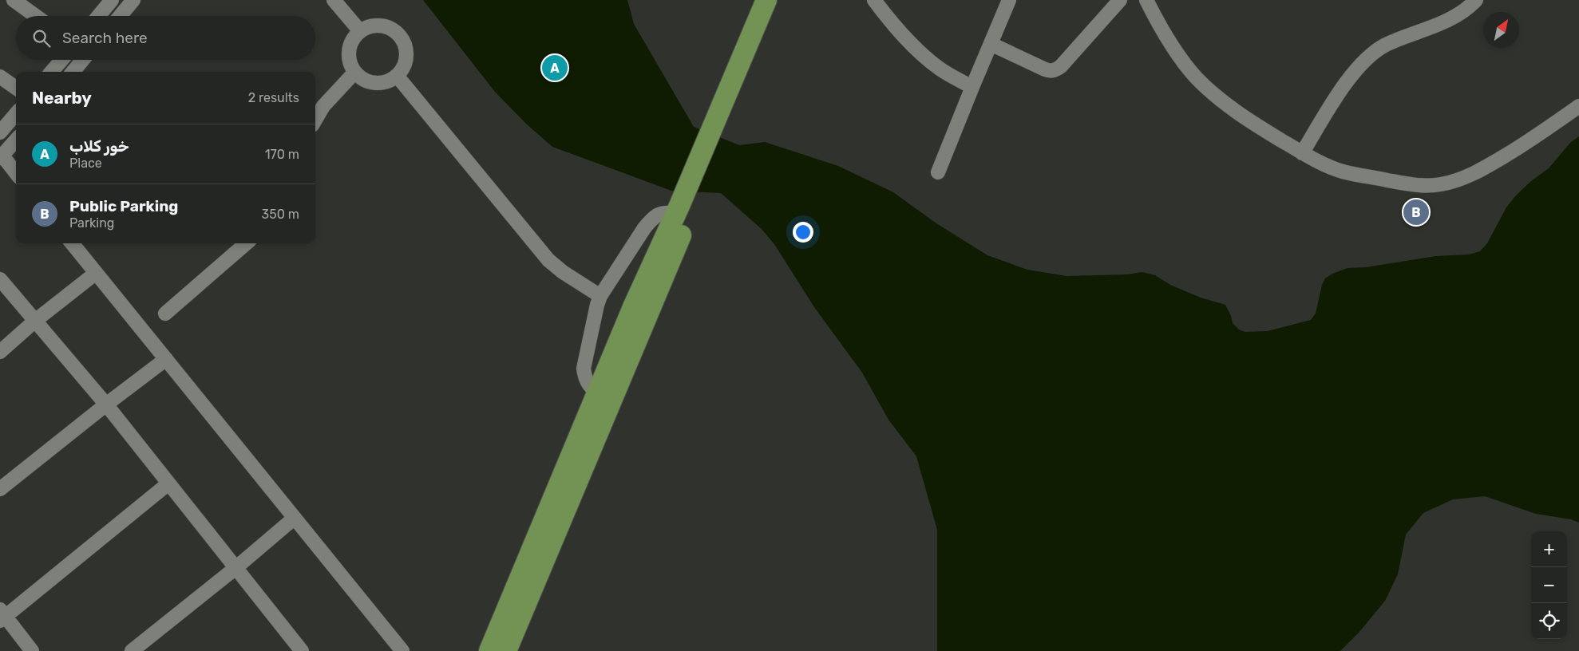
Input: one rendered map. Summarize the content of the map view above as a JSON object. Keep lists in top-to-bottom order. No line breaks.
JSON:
{"north":"top right","page":{"search":"Search here","pins":["A","B"],"heading":["Nearby","2 results"],"list":[{"mark":"A","name":"خور كلاب","note":"Place","value":"170 m"},{"mark":"B","name":"Public Parking","note":"Parking","value":"350 m"}],"map_buttons":["+","−"]}}
